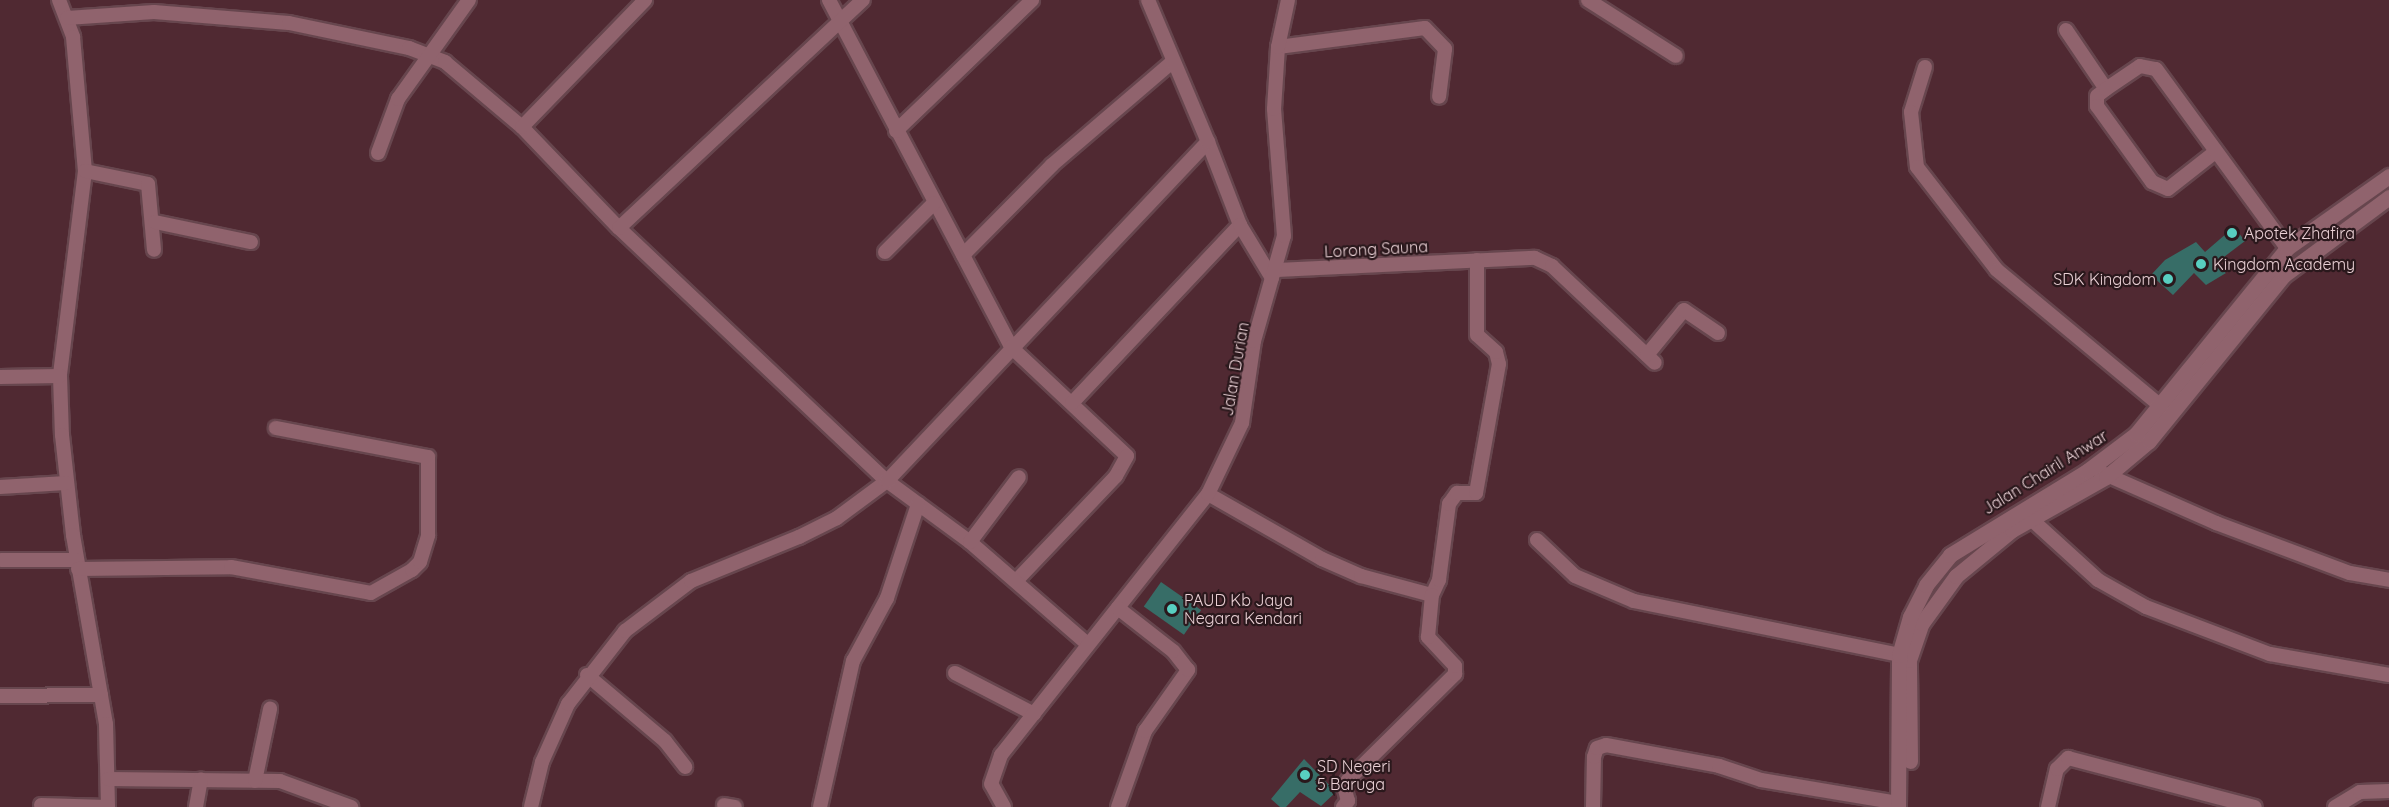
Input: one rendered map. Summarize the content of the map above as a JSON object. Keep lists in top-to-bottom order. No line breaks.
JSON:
{"streets":{"main road":["Jalan Chairil Anwar"],"street":["Lorong Sauna","Jalan Durian"]},"crossings":[["Lorong Sauna","Jalan Durian"]],"places":["Apotek Zhafira","Kingdom Academy","SDK Kingdom","PAUD Kb Jaya Negara Kendari","SD Negeri 5 Baruga"]}
